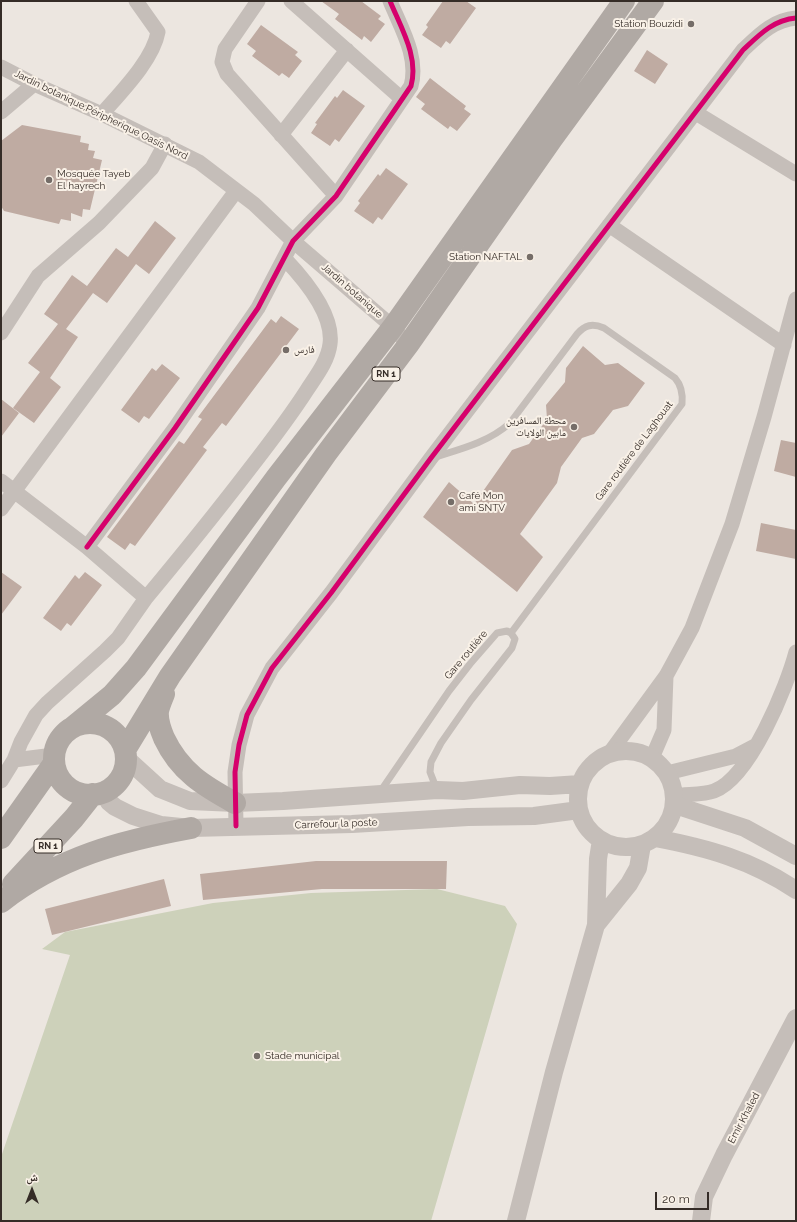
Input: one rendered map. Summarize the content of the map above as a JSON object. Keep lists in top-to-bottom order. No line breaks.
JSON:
{"streets":{"highway":["RN 1"],"street":["Jardin botanique;Péripherique Oasis Nord","Jardin botanique","Carrefour la poste","Emir Khaled"],"lane":["Gare routière de Laghouat","Gare routière"]},"crossings":[["Jardin botanique;Péripherique Oasis Nord","Jardin botanique"],["Jardin botanique","RN 1"],["RN 1","Carrefour la poste"],["Gare routière de Laghouat","Gare routière"]],"places":["Station Bouzidi","Mosquée Tayeb El hayrech","Station NAFTAL","فارس","محطة المسافرين مابين الولايات","Café Mon ami SNTV","Stade municipal"],"scale_bar":"20 m","north":"top"}
